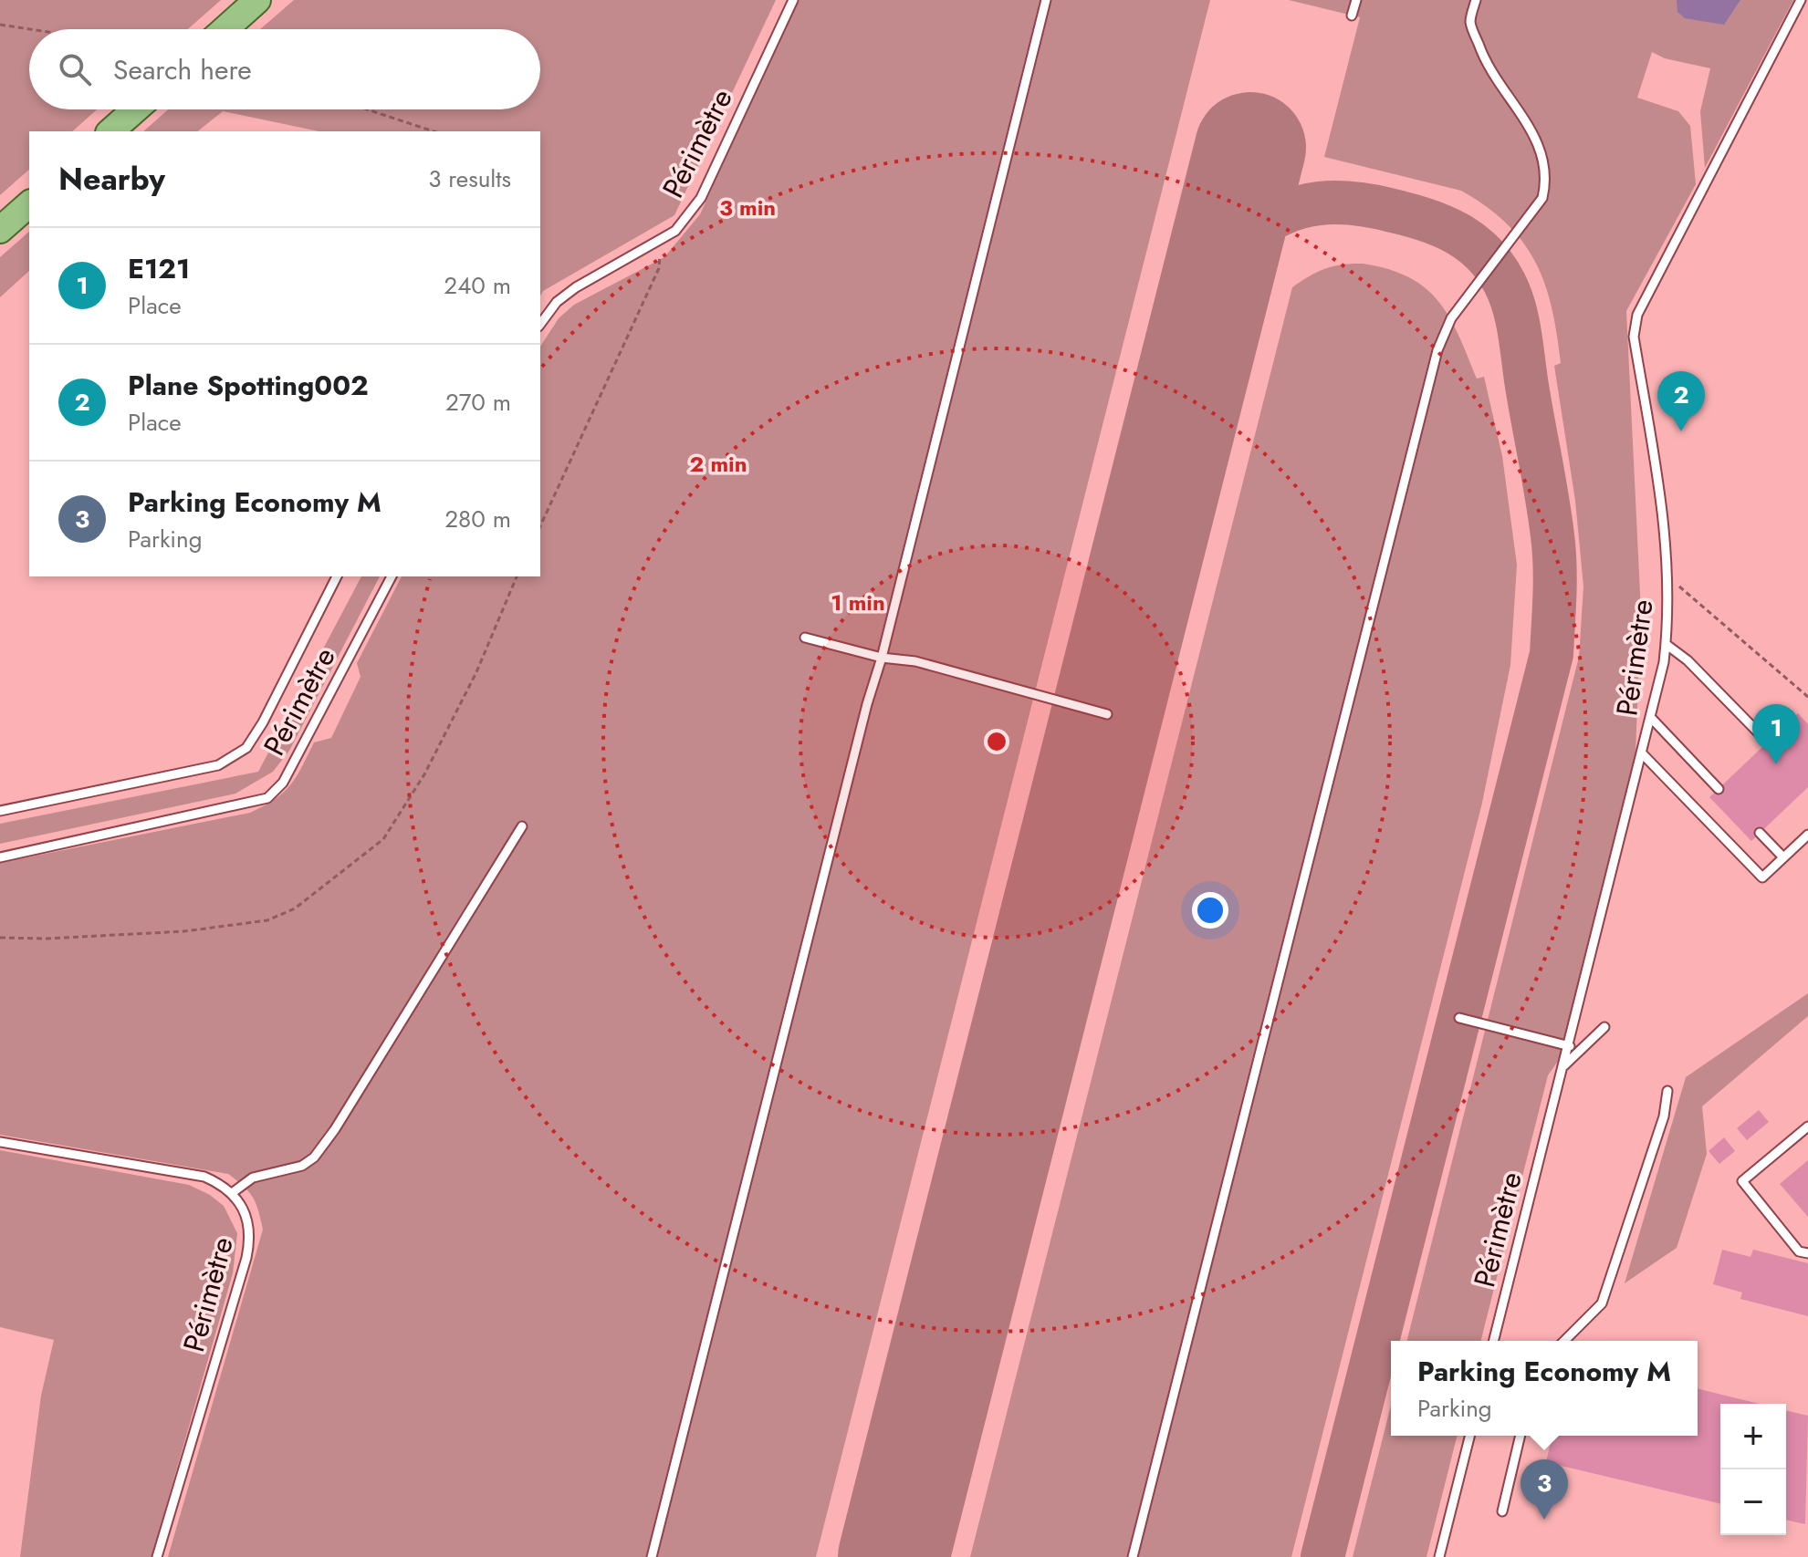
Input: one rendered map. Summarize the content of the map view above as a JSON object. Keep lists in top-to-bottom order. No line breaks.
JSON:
{"streets":{"lane":["Périmètre"]},"page":{"search":"Search here","heading":["Nearby","3 results"],"list":[{"mark":"1","name":"E121","note":"Place","value":"240 m"},{"mark":"2","name":"Plane Spotting002","note":"Place","value":"270 m"},{"mark":"3","name":"Parking Economy M","note":"Parking","value":"280 m"}],"pins":["2","1","3"],"popup":["Parking Economy M","Parking"],"map_buttons":["+","−"]},"rings":["3 min","2 min","1 min"]}
